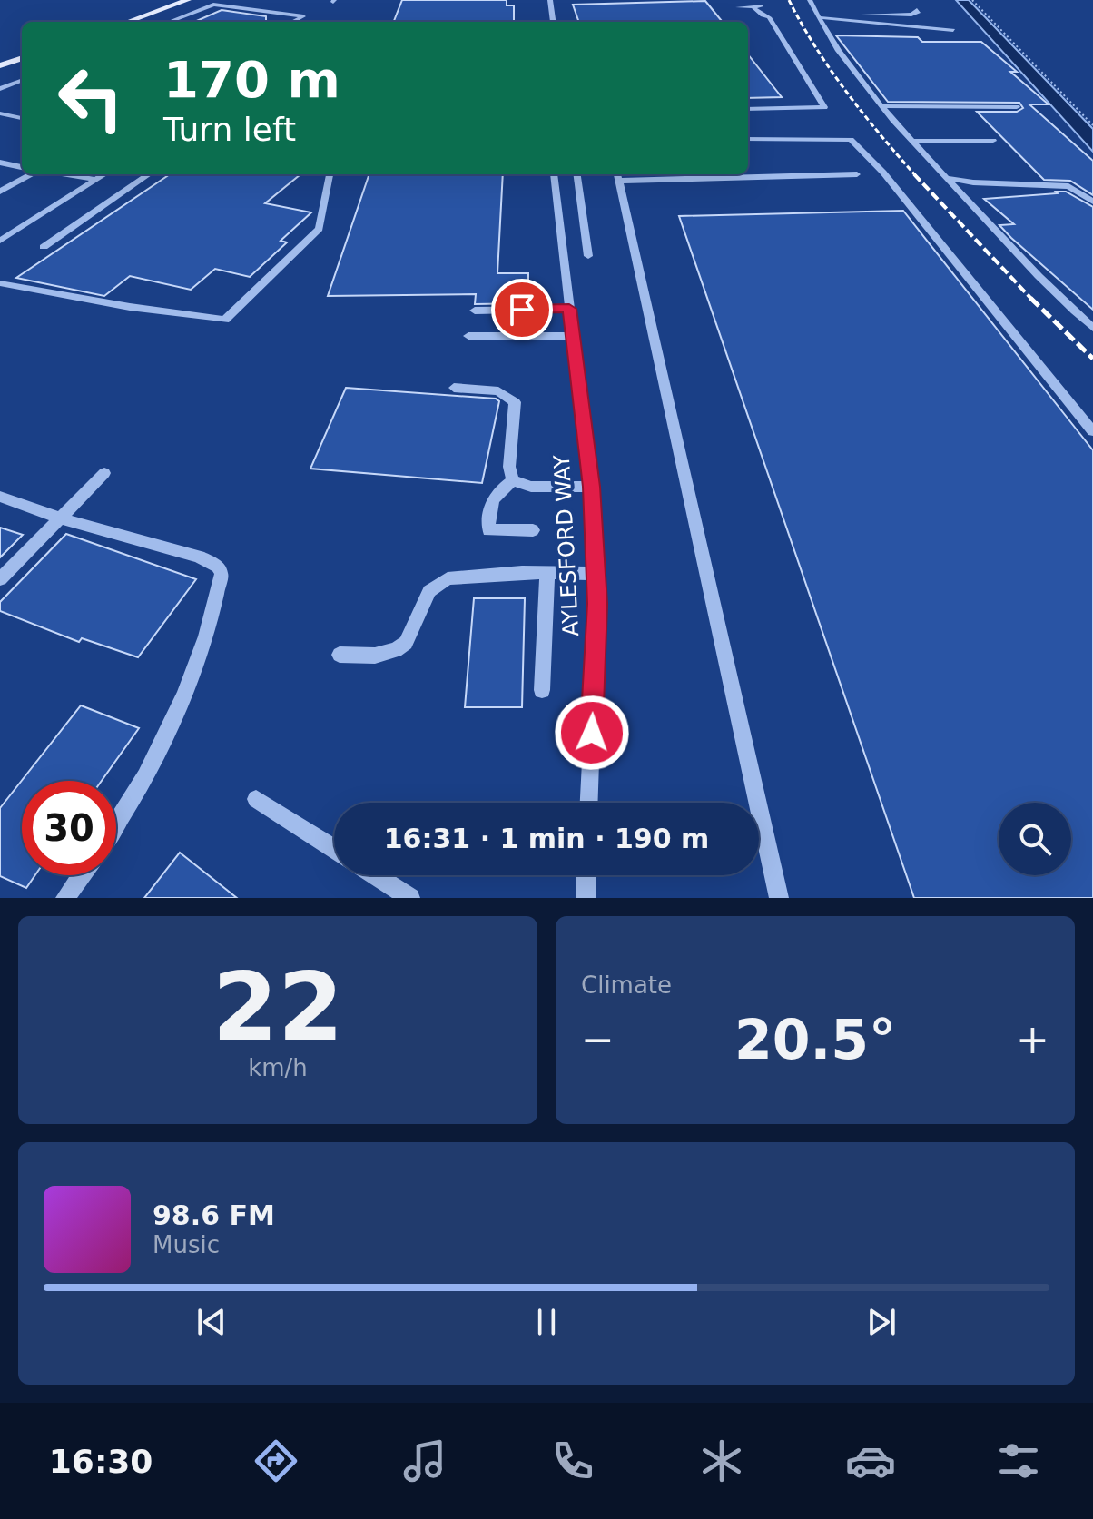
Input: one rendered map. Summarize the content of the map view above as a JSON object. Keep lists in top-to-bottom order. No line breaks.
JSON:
{"streets":{"street":["AYLESFORD WAY"]},"page":{"turn":["170 m","Turn left"],"limit":"30","trip":"16:31 · 1 min · 190 m","tile":[["22","km/h"],"Climate"],"heat":["−","20.5°","+"],"song":["98.6 FM","Music"],"tabs":"16:30"}}
